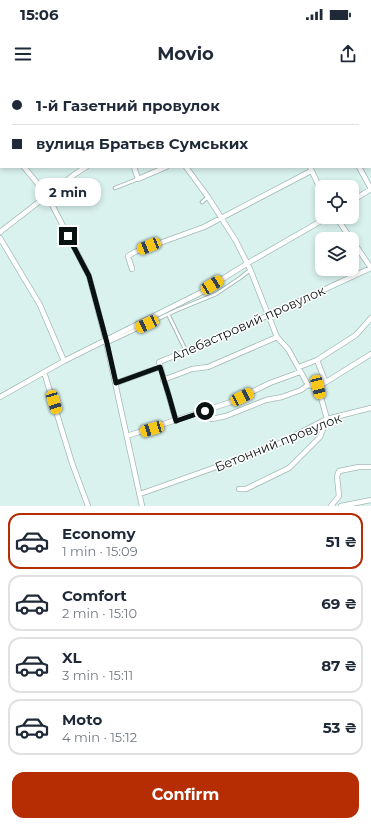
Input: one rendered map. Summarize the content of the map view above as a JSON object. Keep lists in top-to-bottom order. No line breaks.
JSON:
{"streets":{"street":["Алебастровий провулок","Бетонний провулок"]},"page":{"status":"15:06","header":"Movio","banner":["1-й Газетний провулок","вулиця Братьєв Сумських"],"bubble":"2 min","list":[{"name":"Economy","note":"1 min · 15:09","value":"51 ₴"},{"name":"Comfort","note":"2 min · 15:10","value":"69 ₴"},{"name":"XL","note":"3 min · 15:11","value":"87 ₴"},{"name":"Moto","note":"4 min · 15:12","value":"53 ₴"}],"buttons":"Confirm"}}
